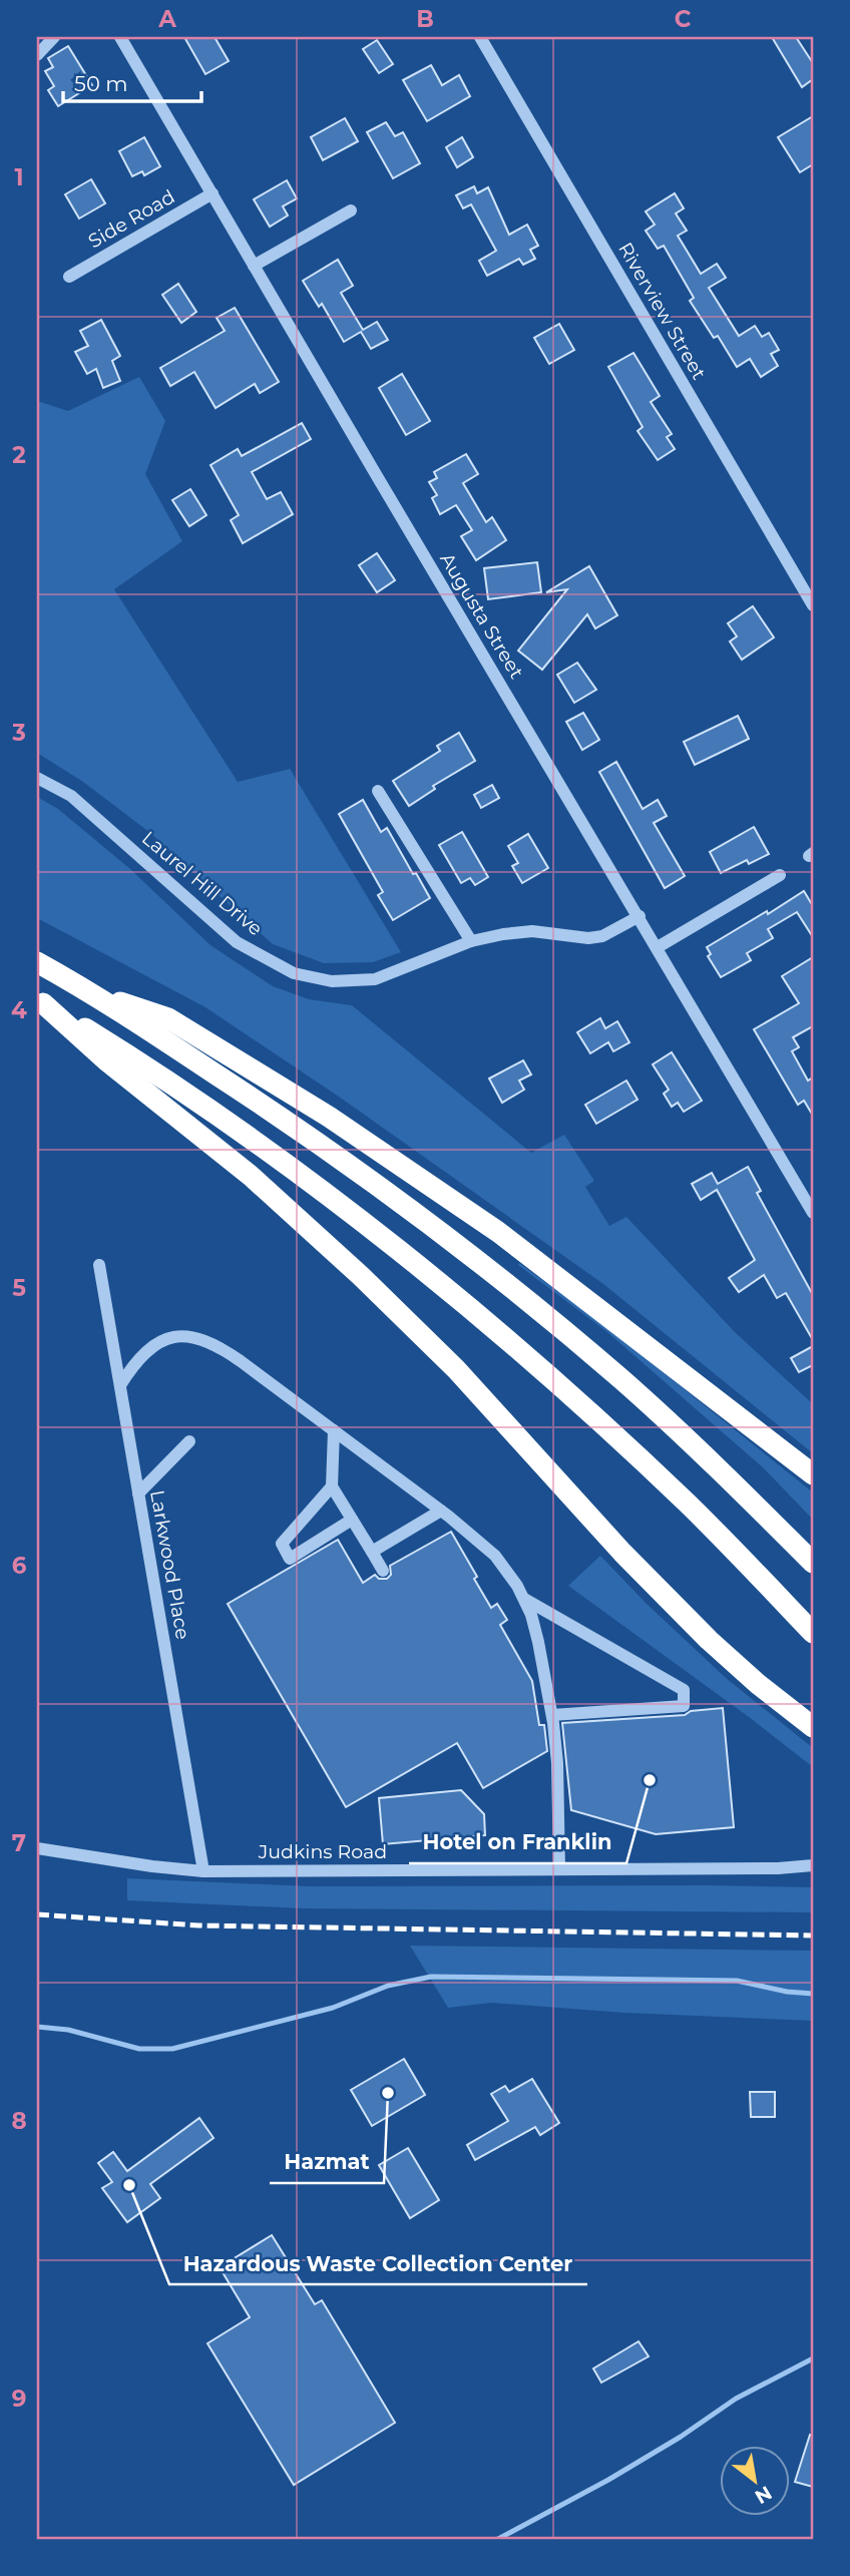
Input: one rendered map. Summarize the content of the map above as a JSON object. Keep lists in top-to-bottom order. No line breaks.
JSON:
{"streets":{"street":["Side Road","Riverview Street","Augusta Street","Laurel Hill Drive","Larkwood Place","Judkins Road"]},"crossings":[["Side Road","Augusta Street"],["Augusta Street","Laurel Hill Drive"],["Larkwood Place","Judkins Road"]],"places":["Hotel on Franklin","Hazmat","Hazardous Waste Collection Center"],"scale_bar":"50 m","north":"bottom right","grid":{"columns":["A","B","C"],"rows":["1","2","3","4","5","6","7","8","9"]}}
